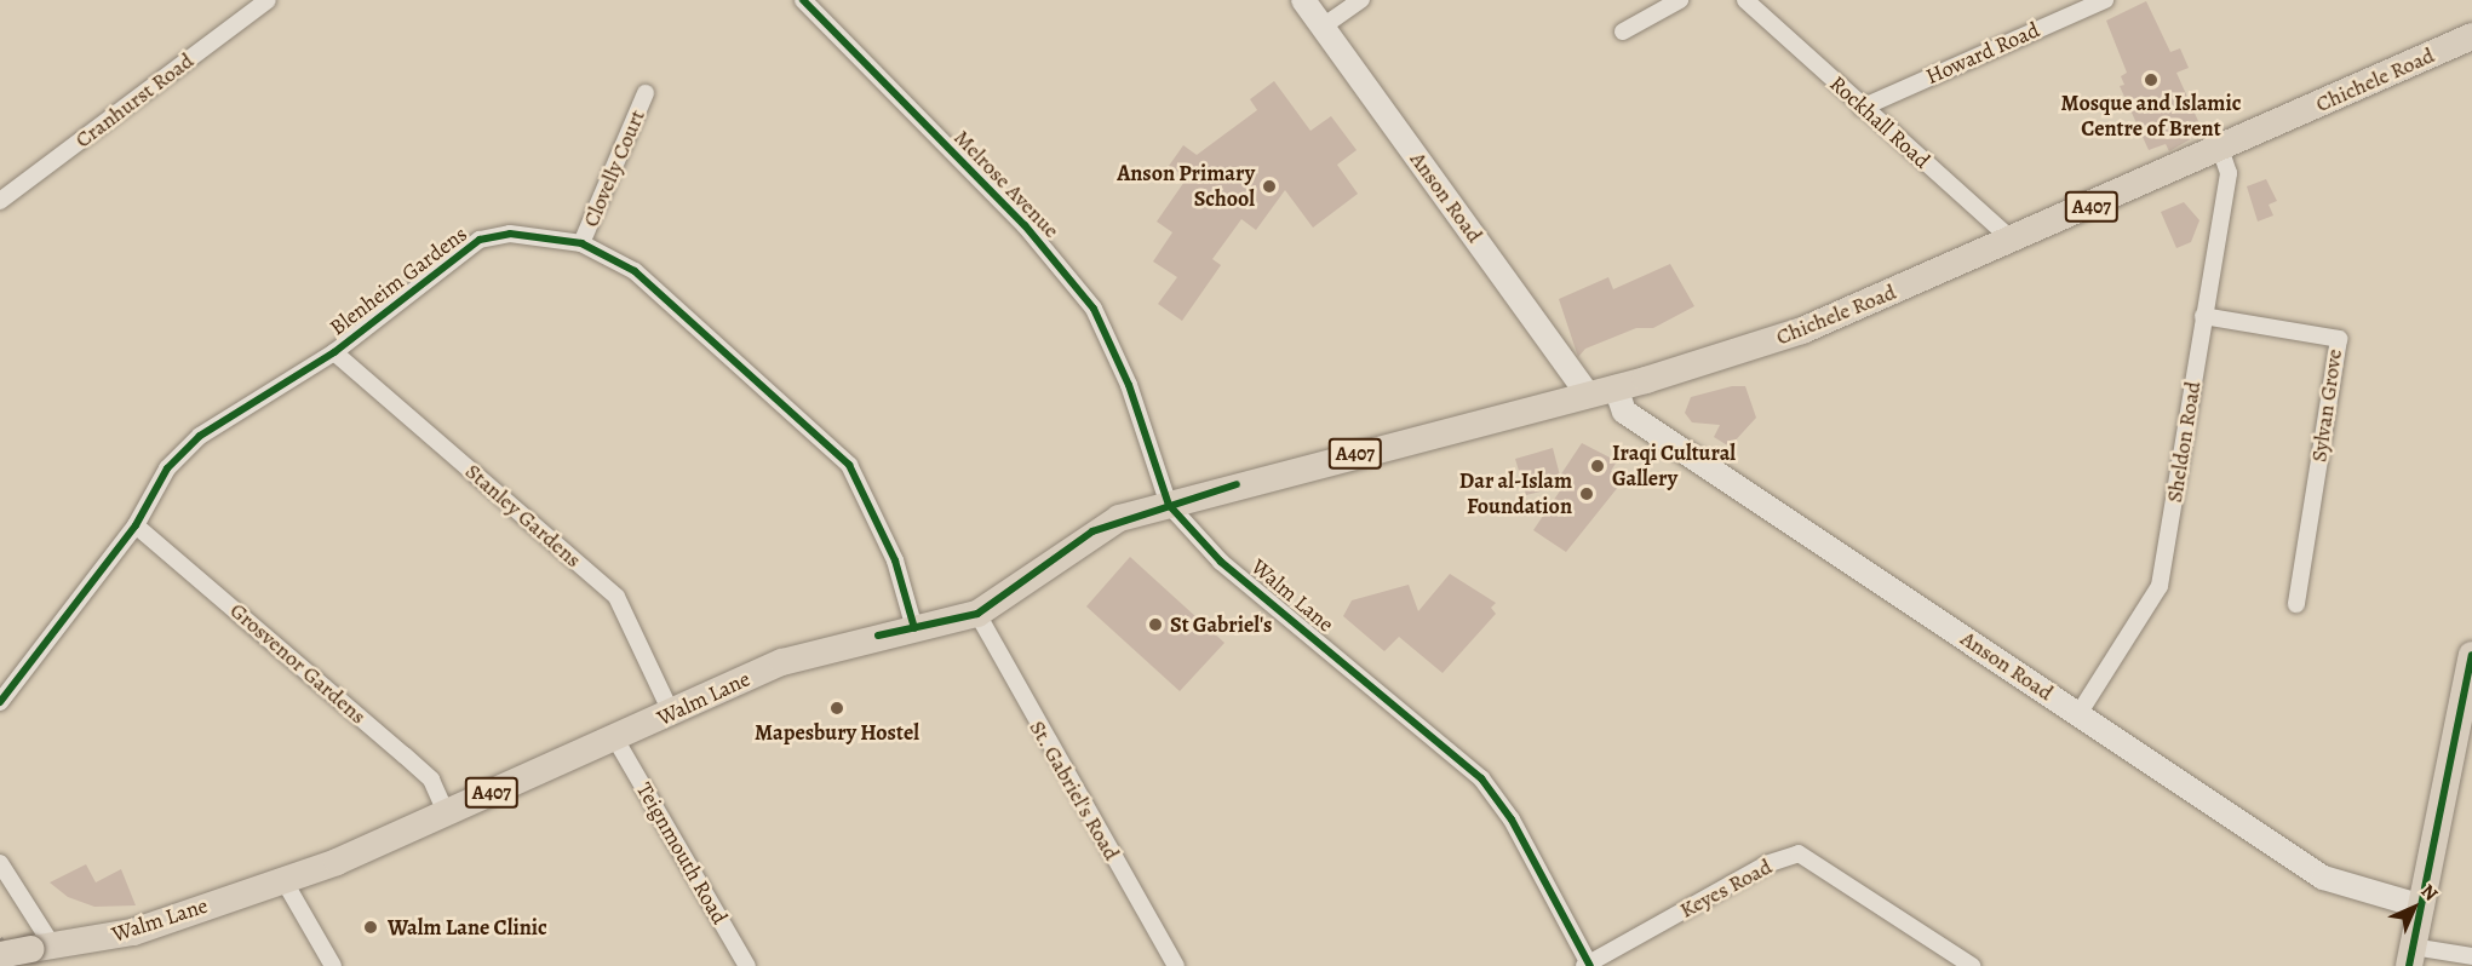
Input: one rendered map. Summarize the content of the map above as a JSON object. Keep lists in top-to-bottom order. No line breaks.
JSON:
{"streets":{"main road":["Chichele Road","A407","Walm Lane"],"street":["Howard Road","Cranhurst Road","Rockhall Road","Clovelly Court","Melrose Avenue","Anson Road","Blenheim Gardens","Sylvan Grove","Sheldon Road","Stanley Gardens","Grosvenor Gardens","St. Gabriel's Road","Teignmouth Road","Keyes Road"]},"crossings":[["Howard Road","Rockhall Road"],["Chichele Road","Rockhall Road"],["Chichele Road","Melrose Avenue"],["Chichele Road","Anson Road"],["Chichele Road","Sheldon Road"],["Chichele Road","Walm Lane"],["Clovelly Court","Blenheim Gardens"],["Melrose Avenue","Walm Lane"],["Anson Road","Sheldon Road"],["Blenheim Gardens","Stanley Gardens"],["Blenheim Gardens","Walm Lane"],["Blenheim Gardens","Grosvenor Gardens"],["Sylvan Grove","Sheldon Road"],["Stanley Gardens","Walm Lane"],["Walm Lane","Grosvenor Gardens"],["Walm Lane","St. Gabriel's Road"],["Walm Lane","Teignmouth Road"],["Walm Lane","Keyes Road"]],"places":["Mosque and Islamic Centre of Brent","Anson Primary School","Iraqi Cultural Gallery","Dar al-Islam Foundation","St Gabriel's","Mapesbury Hostel","Walm Lane Clinic"],"north":"top right"}
